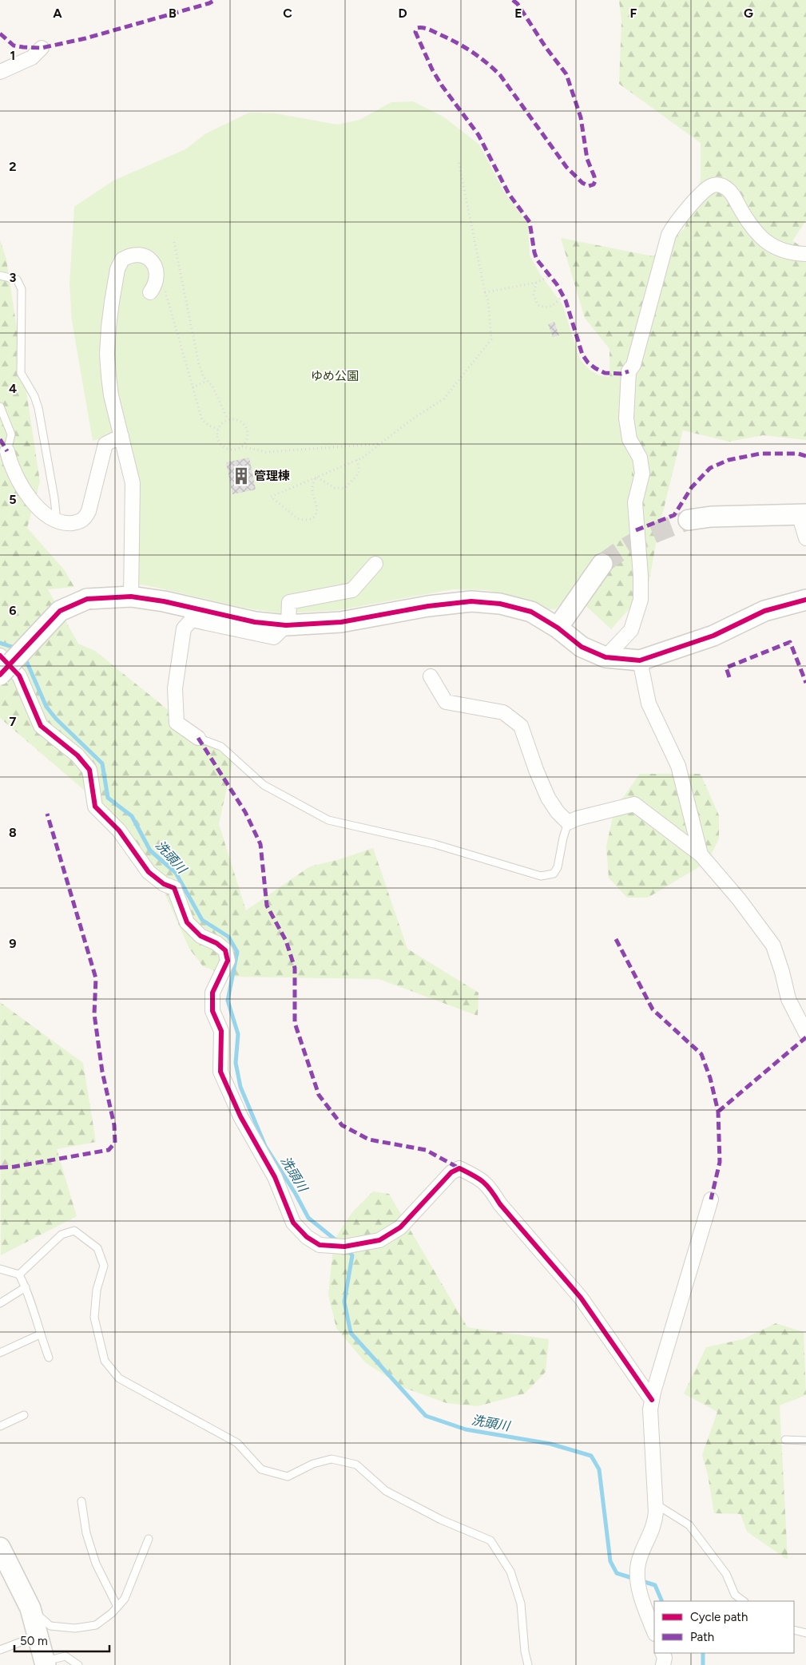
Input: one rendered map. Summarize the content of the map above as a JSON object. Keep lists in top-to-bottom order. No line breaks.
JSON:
{"water":["洗頭川"],"parks":["ゆめ公園"],"places":{"building":["管理棟"]},"legend":["Cycle path","Path"],"scale_bar":"50 m","grid":{"columns":["A","B","C","D","E","F","G"],"rows":["1","2","3","4","5","6","7","8","9"]}}
